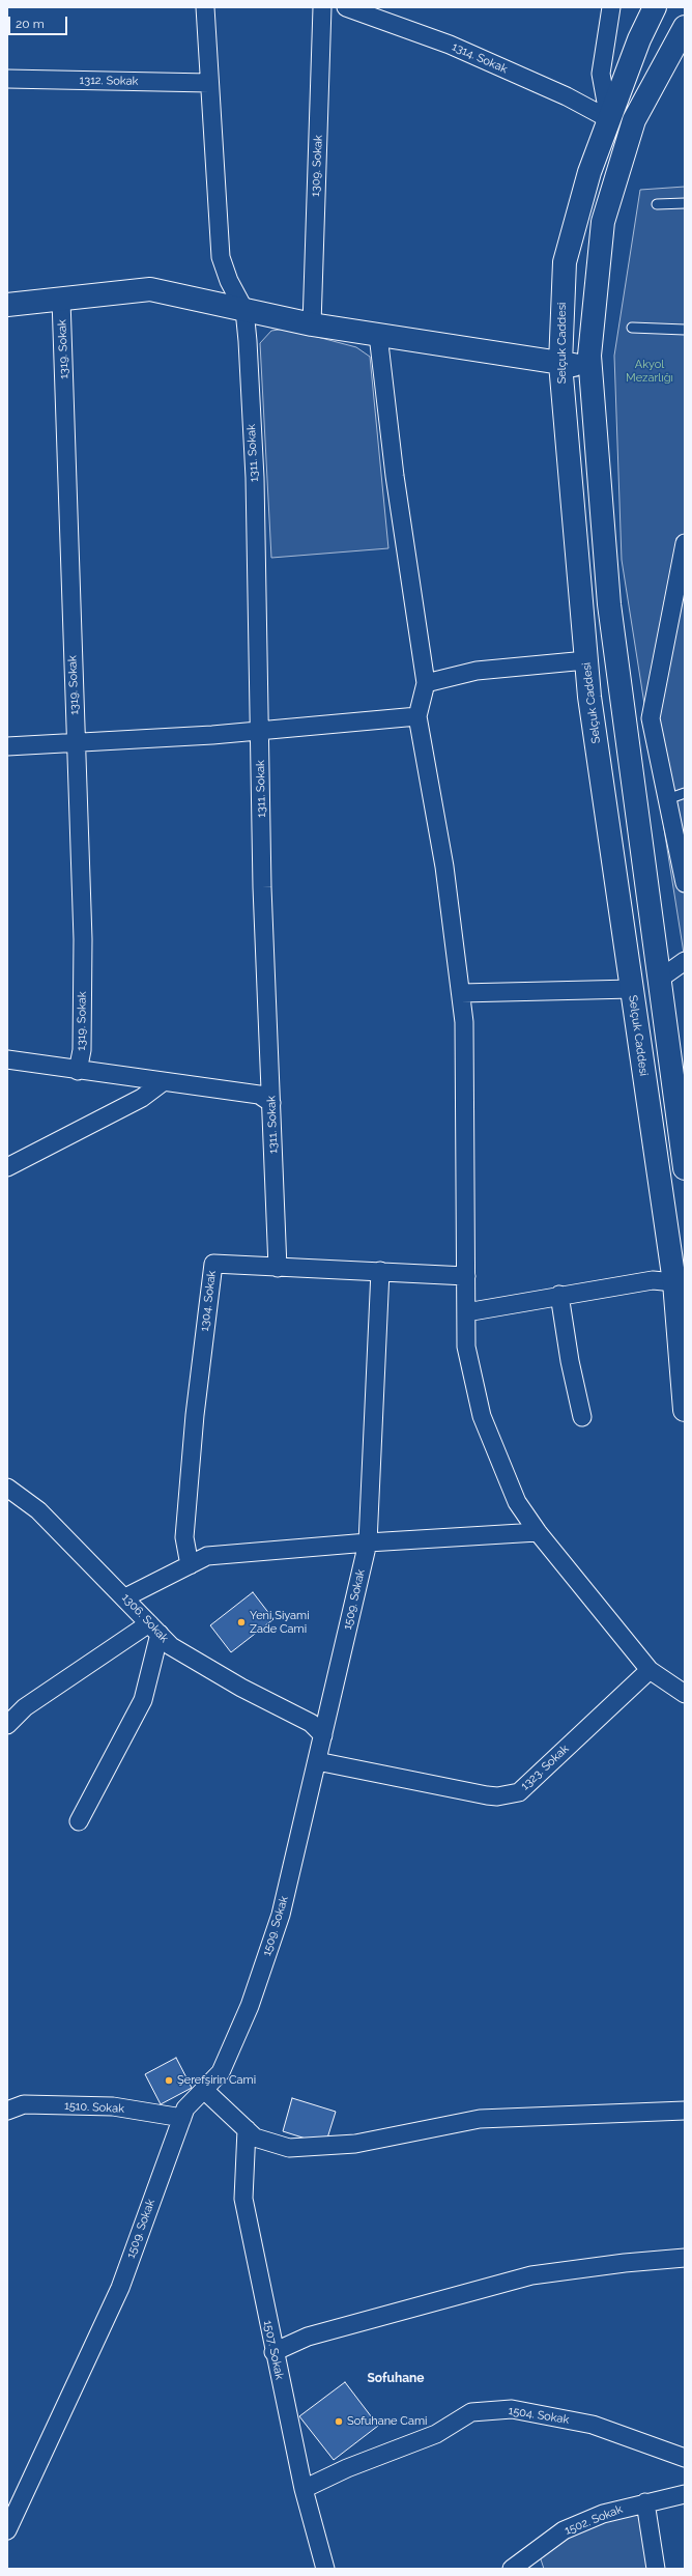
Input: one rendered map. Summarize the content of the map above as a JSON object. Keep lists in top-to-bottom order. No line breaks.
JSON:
{"streets":{"main road":["Selçuk Caddesi"],"street":["1314. Sokak","1312. Sokak","1309. Sokak","1319. Sokak","1311. Sokak","1304. Sokak","1509. Sokak","1306. Sokak","1323. Sokak","1510. Sokak","1507. Sokak","1504. Sokak","1502. Sokak"]},"crossings":[["1314. Sokak","Selçuk Caddesi"],["1311. Sokak","1304. Sokak"],["1304. Sokak","1509. Sokak"],["1509. Sokak","1306. Sokak"],["1509. Sokak","1323. Sokak"],["1509. Sokak","1510. Sokak"],["1507. Sokak","1504. Sokak"]],"districts":["Sofuhane"],"parks":["Akyol Mezarlığı"],"places":["Yeni Siyami Zade Cami","Şerefşirin Cami","Sofuhane Cami"],"scale_bar":"20 m"}
